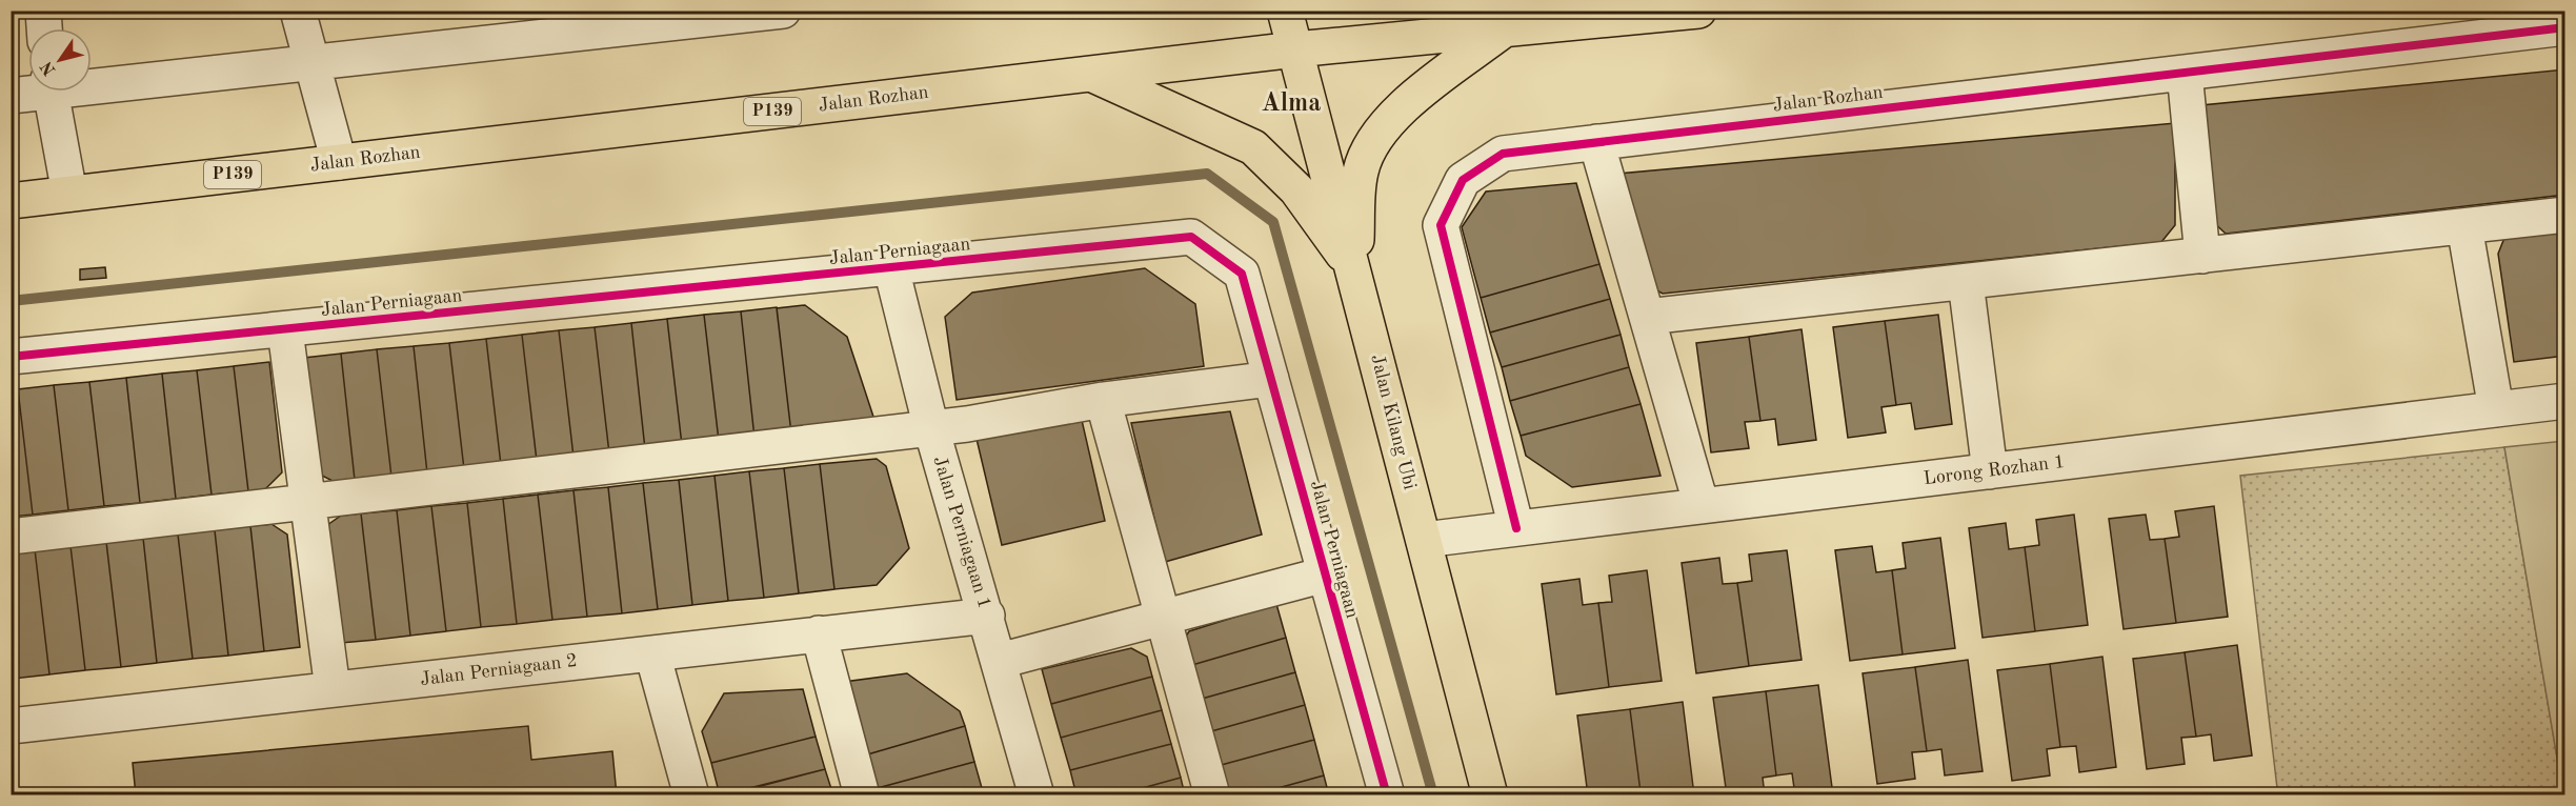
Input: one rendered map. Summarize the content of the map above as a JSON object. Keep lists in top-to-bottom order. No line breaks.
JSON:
{"streets":{"main road":["Jalan Rozhan","P139","Jalan Kilang Ubi"],"street":["Jalan Perniagaan","Lorong Rozhan 1","Jalan Perniagaan 1","Jalan Perniagaan 2"]},"crossings":[["Jalan Rozhan","Jalan Kilang Ubi"],["Jalan Rozhan","Lorong Rozhan 1"],["Jalan Perniagaan","Jalan Perniagaan 1"],["Jalan Kilang Ubi","Lorong Rozhan 1"],["Jalan Perniagaan 1","Jalan Perniagaan 2"]],"districts":["Alma"],"north":"bottom left"}
